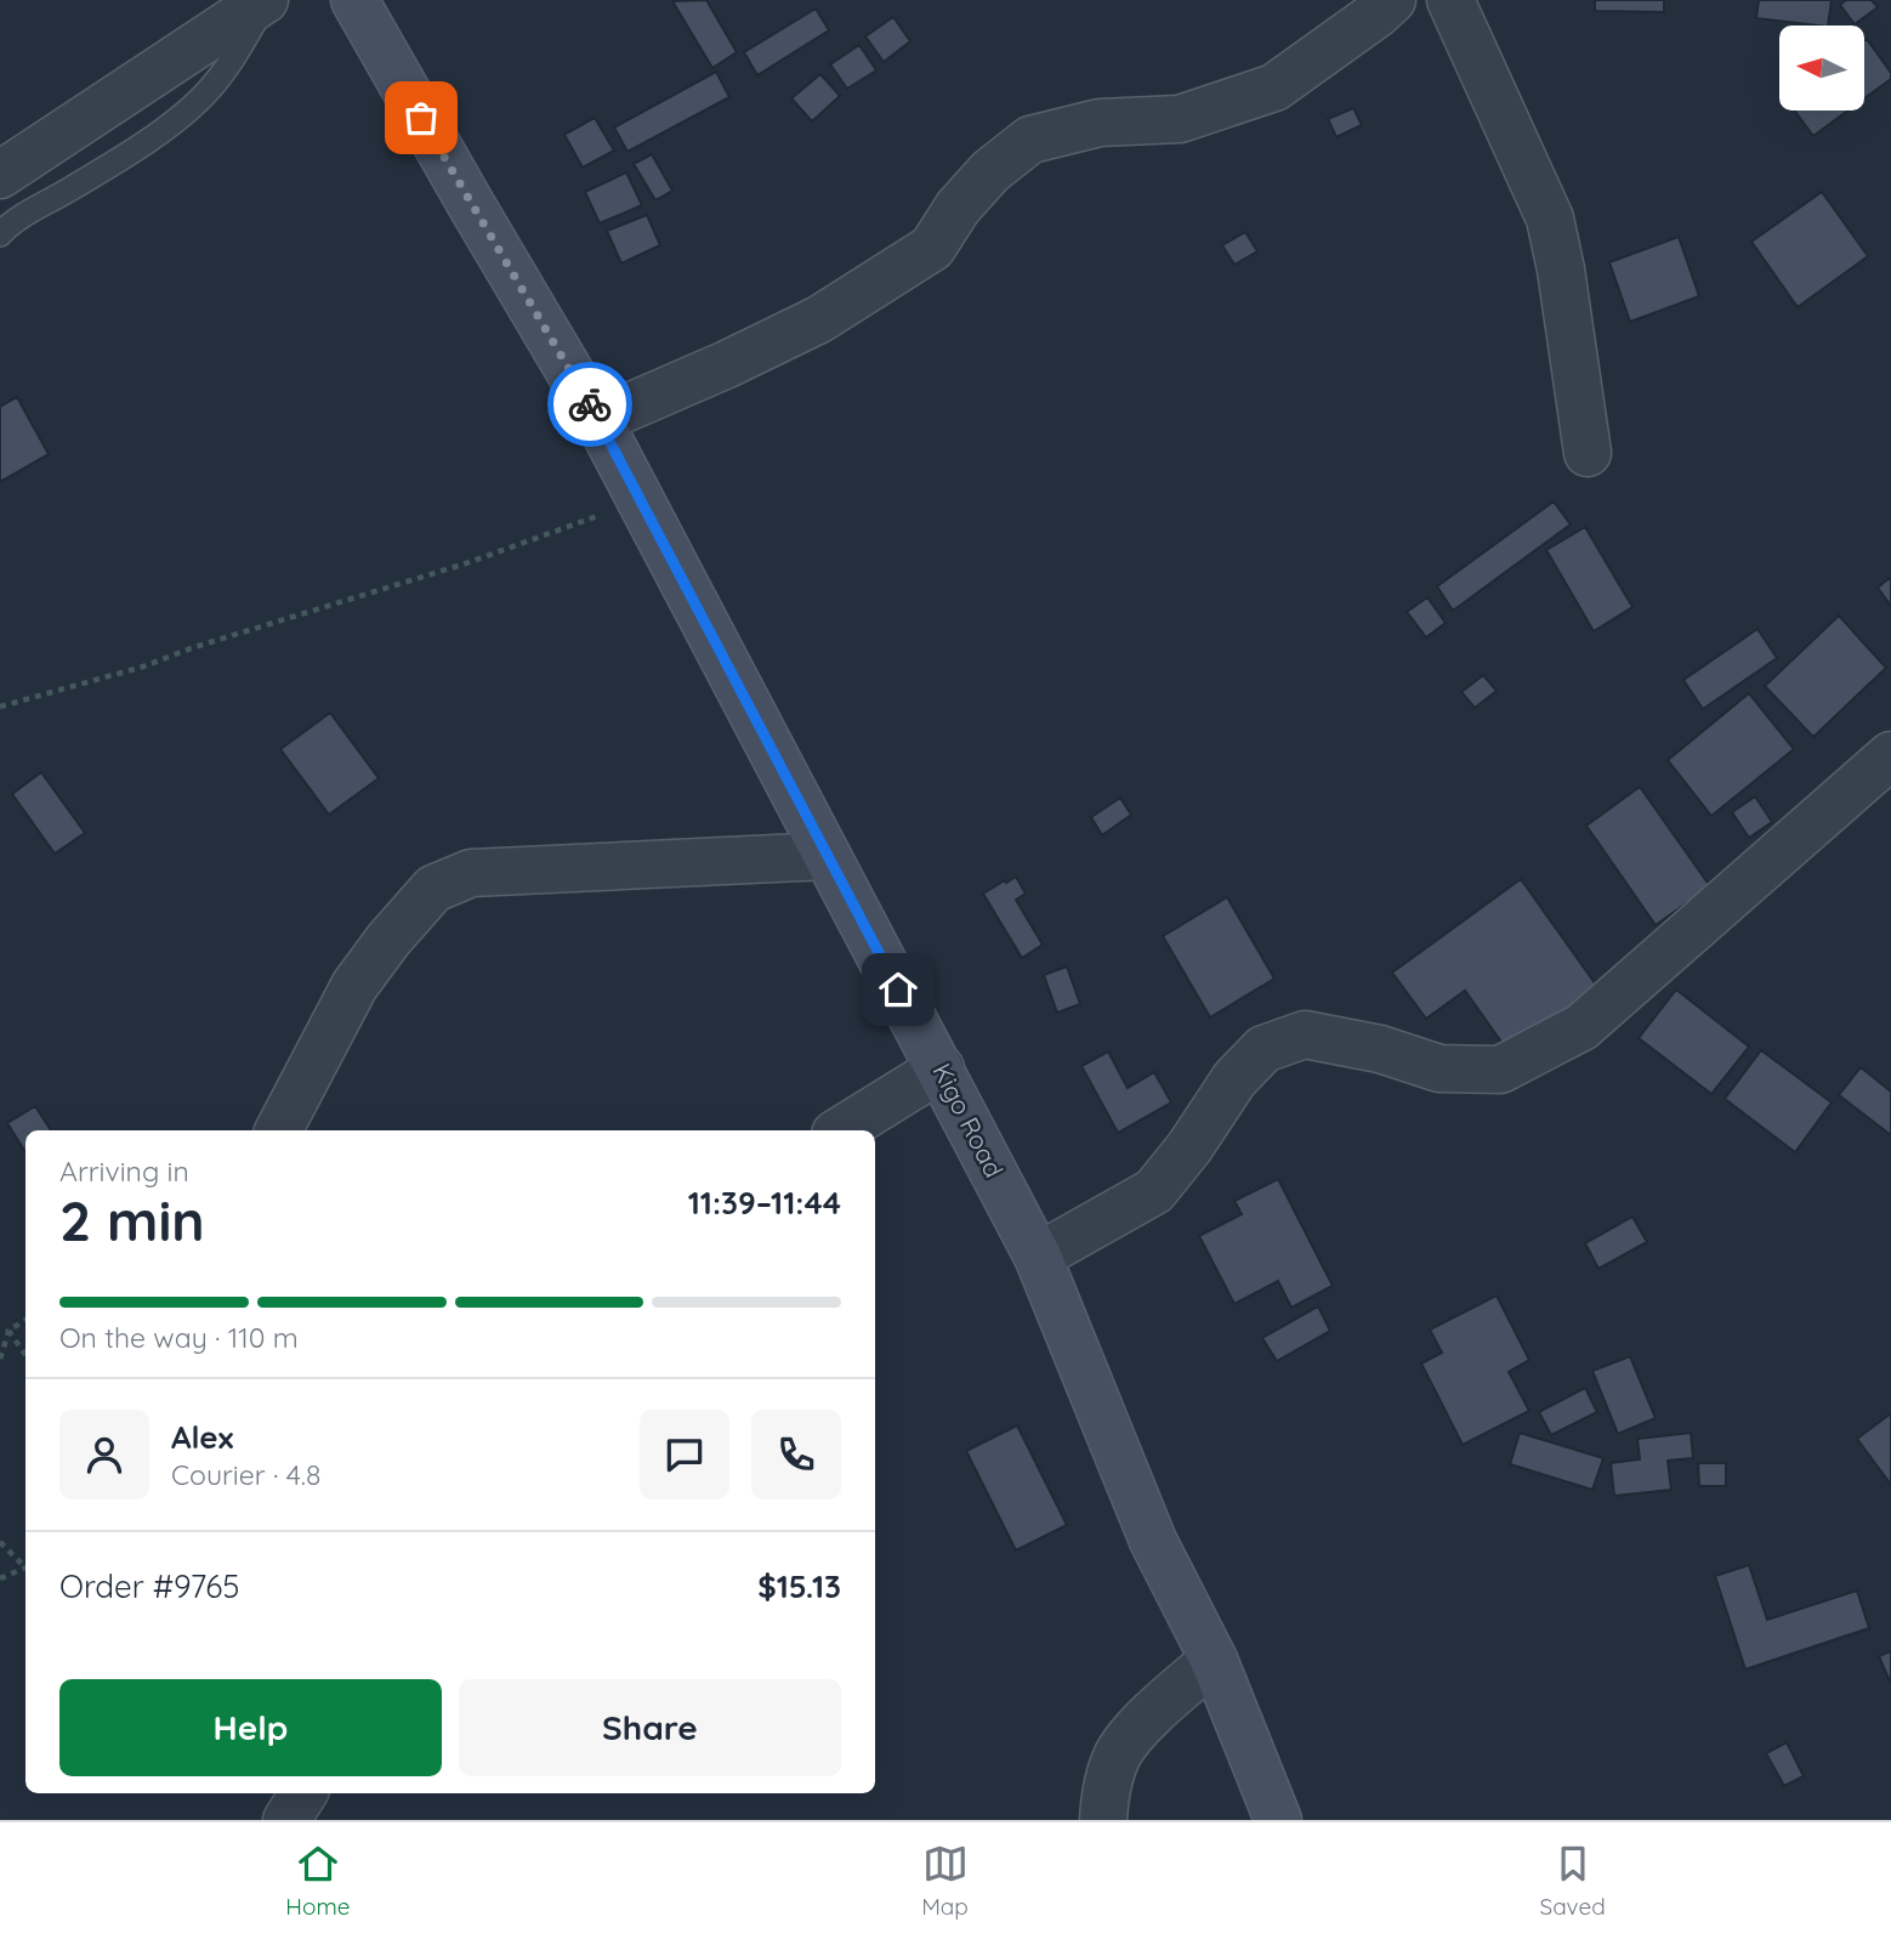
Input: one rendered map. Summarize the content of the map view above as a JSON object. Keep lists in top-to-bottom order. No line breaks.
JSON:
{"streets":{"street":["Kigo Road"]},"north":"left","page":{"heading":["2 min","Arriving in","11:39–11:44"],"panel":["Alex","Courier · 4.8","Order #9765","$15.13"],"bar":"On the way · 110 m","buttons":["Help","Share"],"tabs":["Home","Map","Saved"]}}
